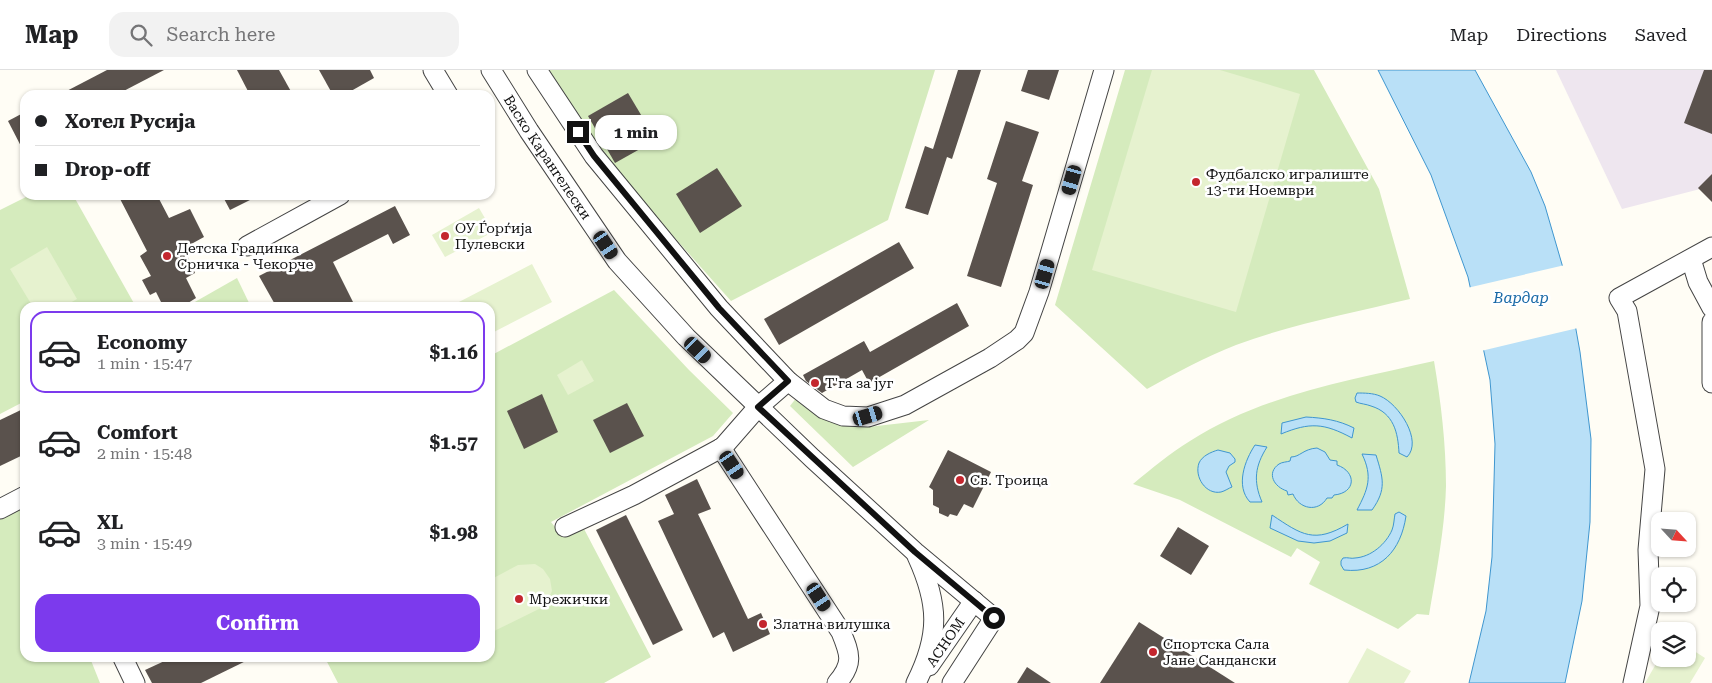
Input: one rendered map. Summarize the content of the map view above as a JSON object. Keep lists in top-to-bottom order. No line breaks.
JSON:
{"streets":{"street":["Васко Карангелески","АСНОМ"]},"crossings":[["Васко Карангелески","АСНОМ"]],"water":["Вардар"],"places":["Фудбалско игралиште 13-ти Ноември","ОУ Ѓорѓија Пулевски","Детска Градинка Срничка - Чекорче","Т'га за југ","Св. Троица","Мрежички","Златна вилушка","Спортска Сала Јане Сандански"],"north":"bottom right","page":{"header":"Map","search":"Search here","nav":["Map","Directions","Saved"],"banner":["Хотел Русија","Drop-off"],"bubble":"1 min","list":[{"name":"Economy","note":"1 min · 15:47","value":"$1.16"},{"name":"Comfort","note":"2 min · 15:48","value":"$1.57"},{"name":"XL","note":"3 min · 15:49","value":"$1.98"}],"buttons":"Confirm"}}
